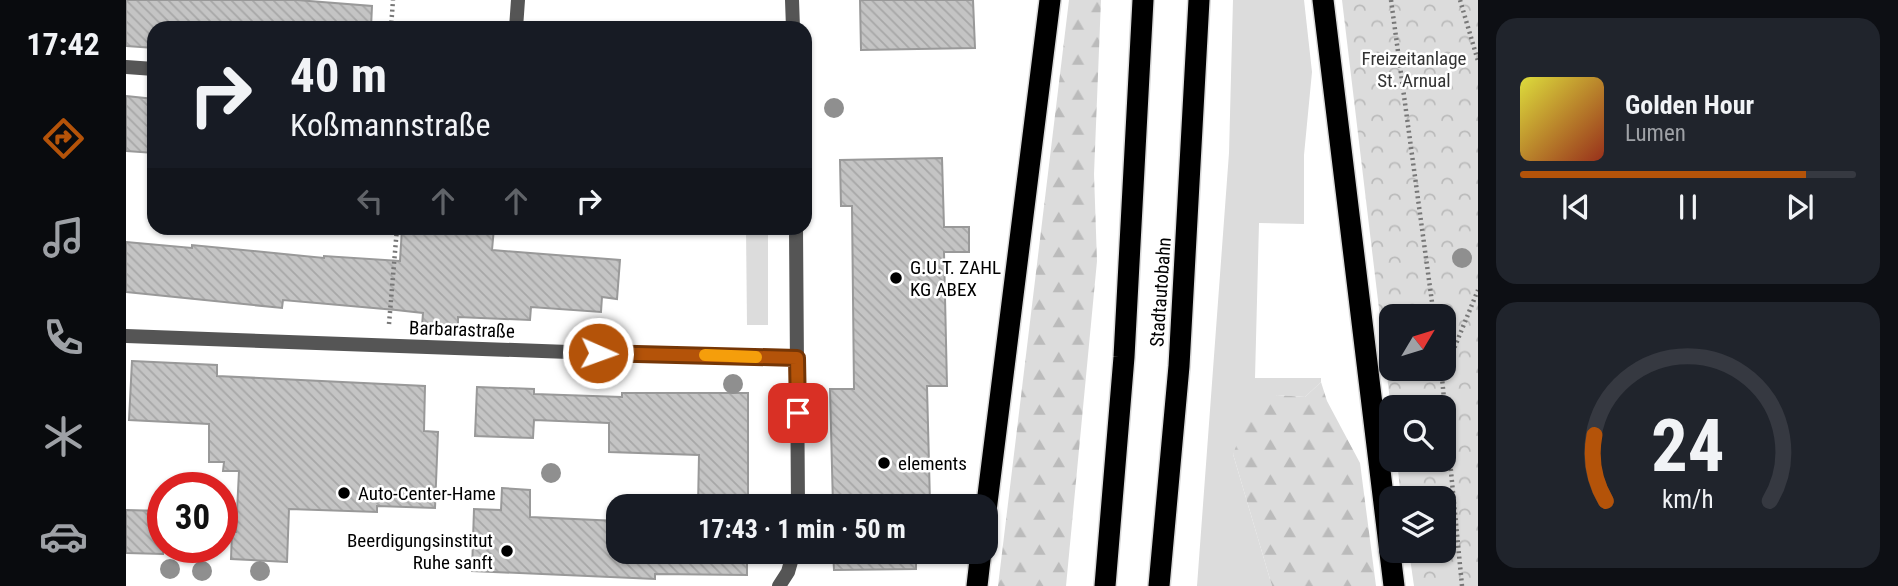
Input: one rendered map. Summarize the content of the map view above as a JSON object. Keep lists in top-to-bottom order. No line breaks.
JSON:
{"streets":{"highway":["Stadtautobahn"],"street":["Barbarastraße"]},"parks":["Freizeitanlage St. Arnual"],"places":["G.U.T. ZAHL KG ABEX","elements","Auto-Center-Hame","Beerdigungsinstitut Ruhe sanft"],"north":"top right","page":{"tabs":"17:42","turn":["40 m","Koßmannstraße"],"song":["Golden Hour","Lumen"],"limit":"30","trip":"17:43 · 1 min · 50 m","gauge":["24","km/h"]}}
